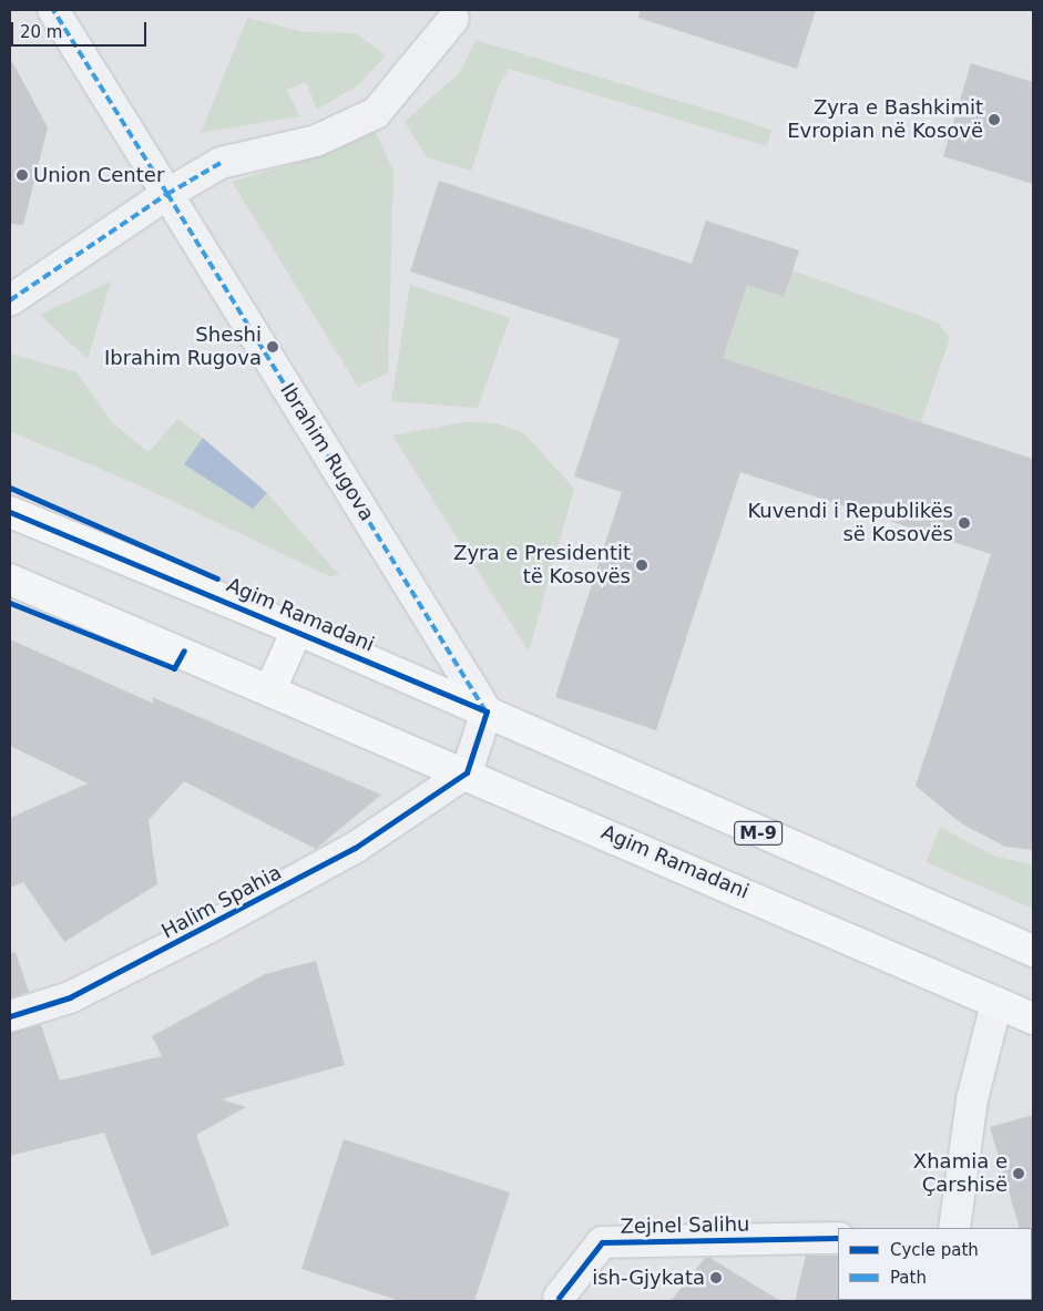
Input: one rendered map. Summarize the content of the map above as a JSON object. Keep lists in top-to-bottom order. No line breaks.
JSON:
{"streets":{"main road":["Agim Ramadani","M-9"],"street":["Ibrahim Rugova","Halim Spahia","Zejnel Salihu"]},"crossings":[["Ibrahim Rugova","Agim Ramadani"],["Agim Ramadani","Halim Spahia"]],"places":["Zyra e Bashkimit Evropian në Kosovë","Union Center","Sheshi Ibrahim Rugova","Kuvendi i Republikës së Kosovës","Zyra e Presidentit të Kosovës","Xhamia e Çarshisë","ish-Gjykata"],"legend":["Cycle path","Path"],"scale_bar":"20 m"}
